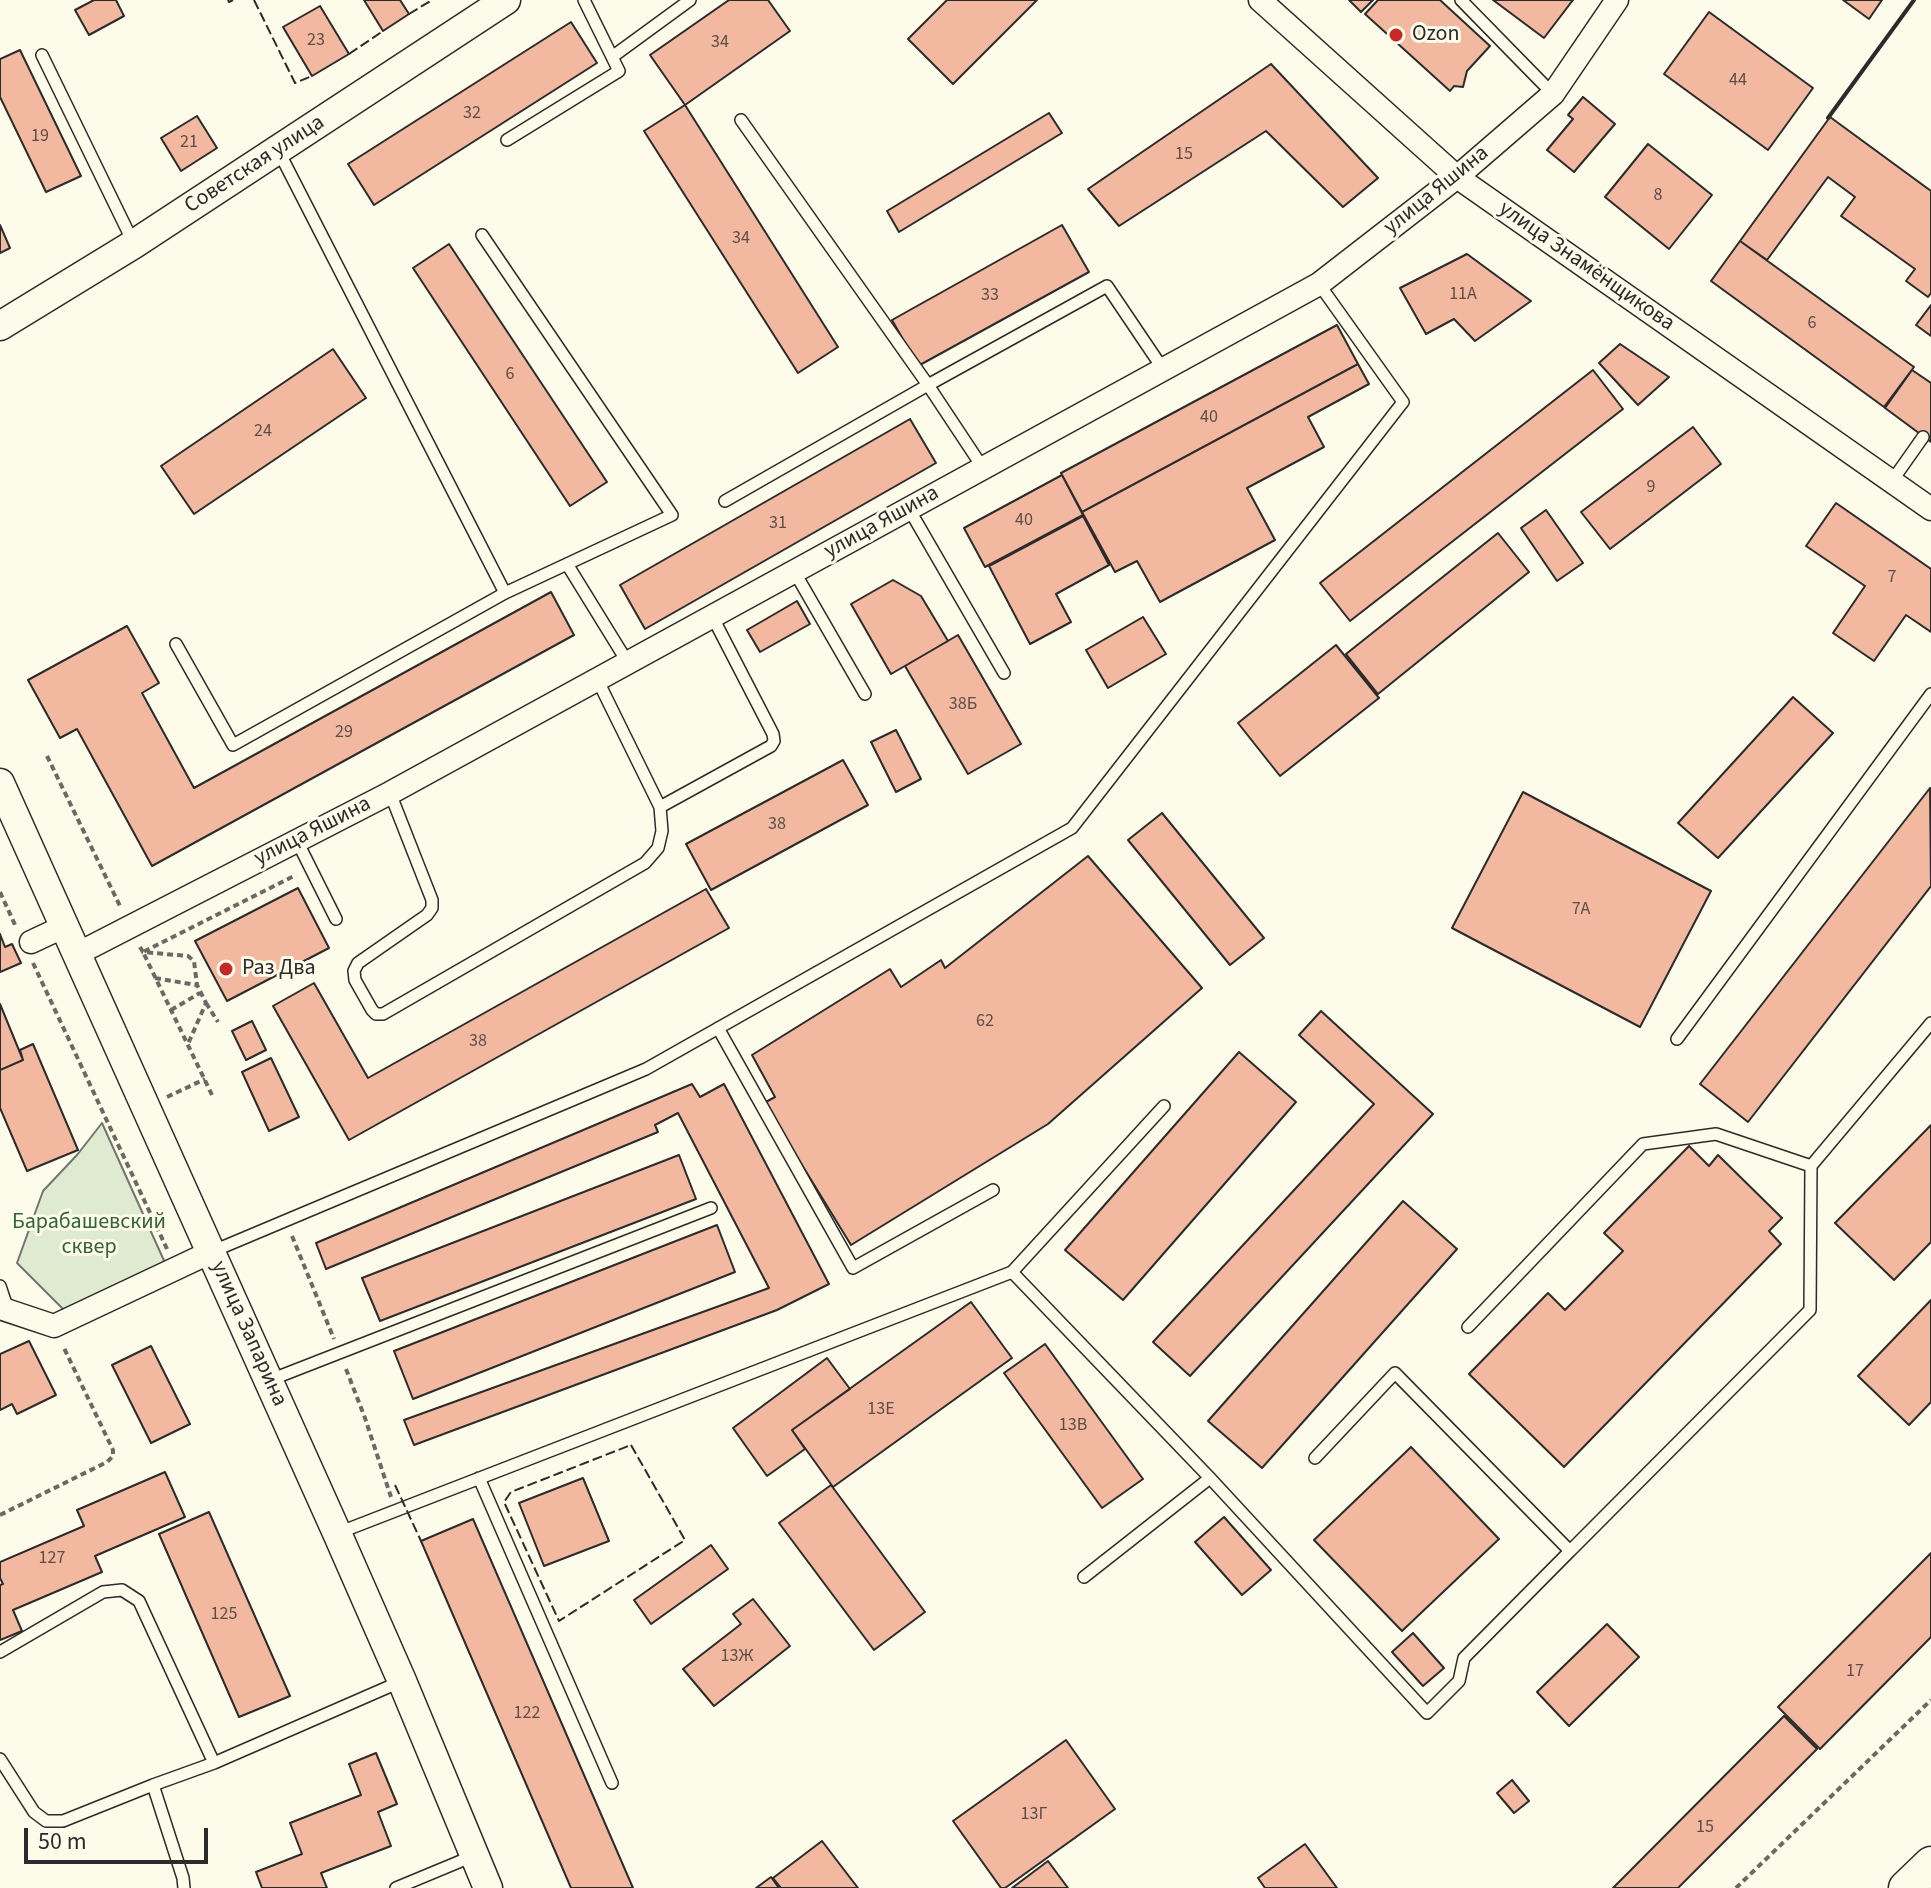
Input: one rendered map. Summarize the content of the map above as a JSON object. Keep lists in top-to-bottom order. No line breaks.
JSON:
{"streets":{"street":["Советская улица","улица Яшина","улица Знамёнщикова","улица Запарина"]},"crossings":[["улица Яшина","улица Знамёнщикова"],["улица Яшина","улица Запарина"]],"parks":["Барабашевский сквер"],"places":["Ozon","Раз Два"],"house_numbers":["23","34","44","32","19","21","15","8","34","11А","33","6","6","40","24","9","40","31","7","38Б","29","38","7А","62","38","13Е","13В","127","125","13Ж","17","122","13Г","15"],"scale_bar":"50 m"}
